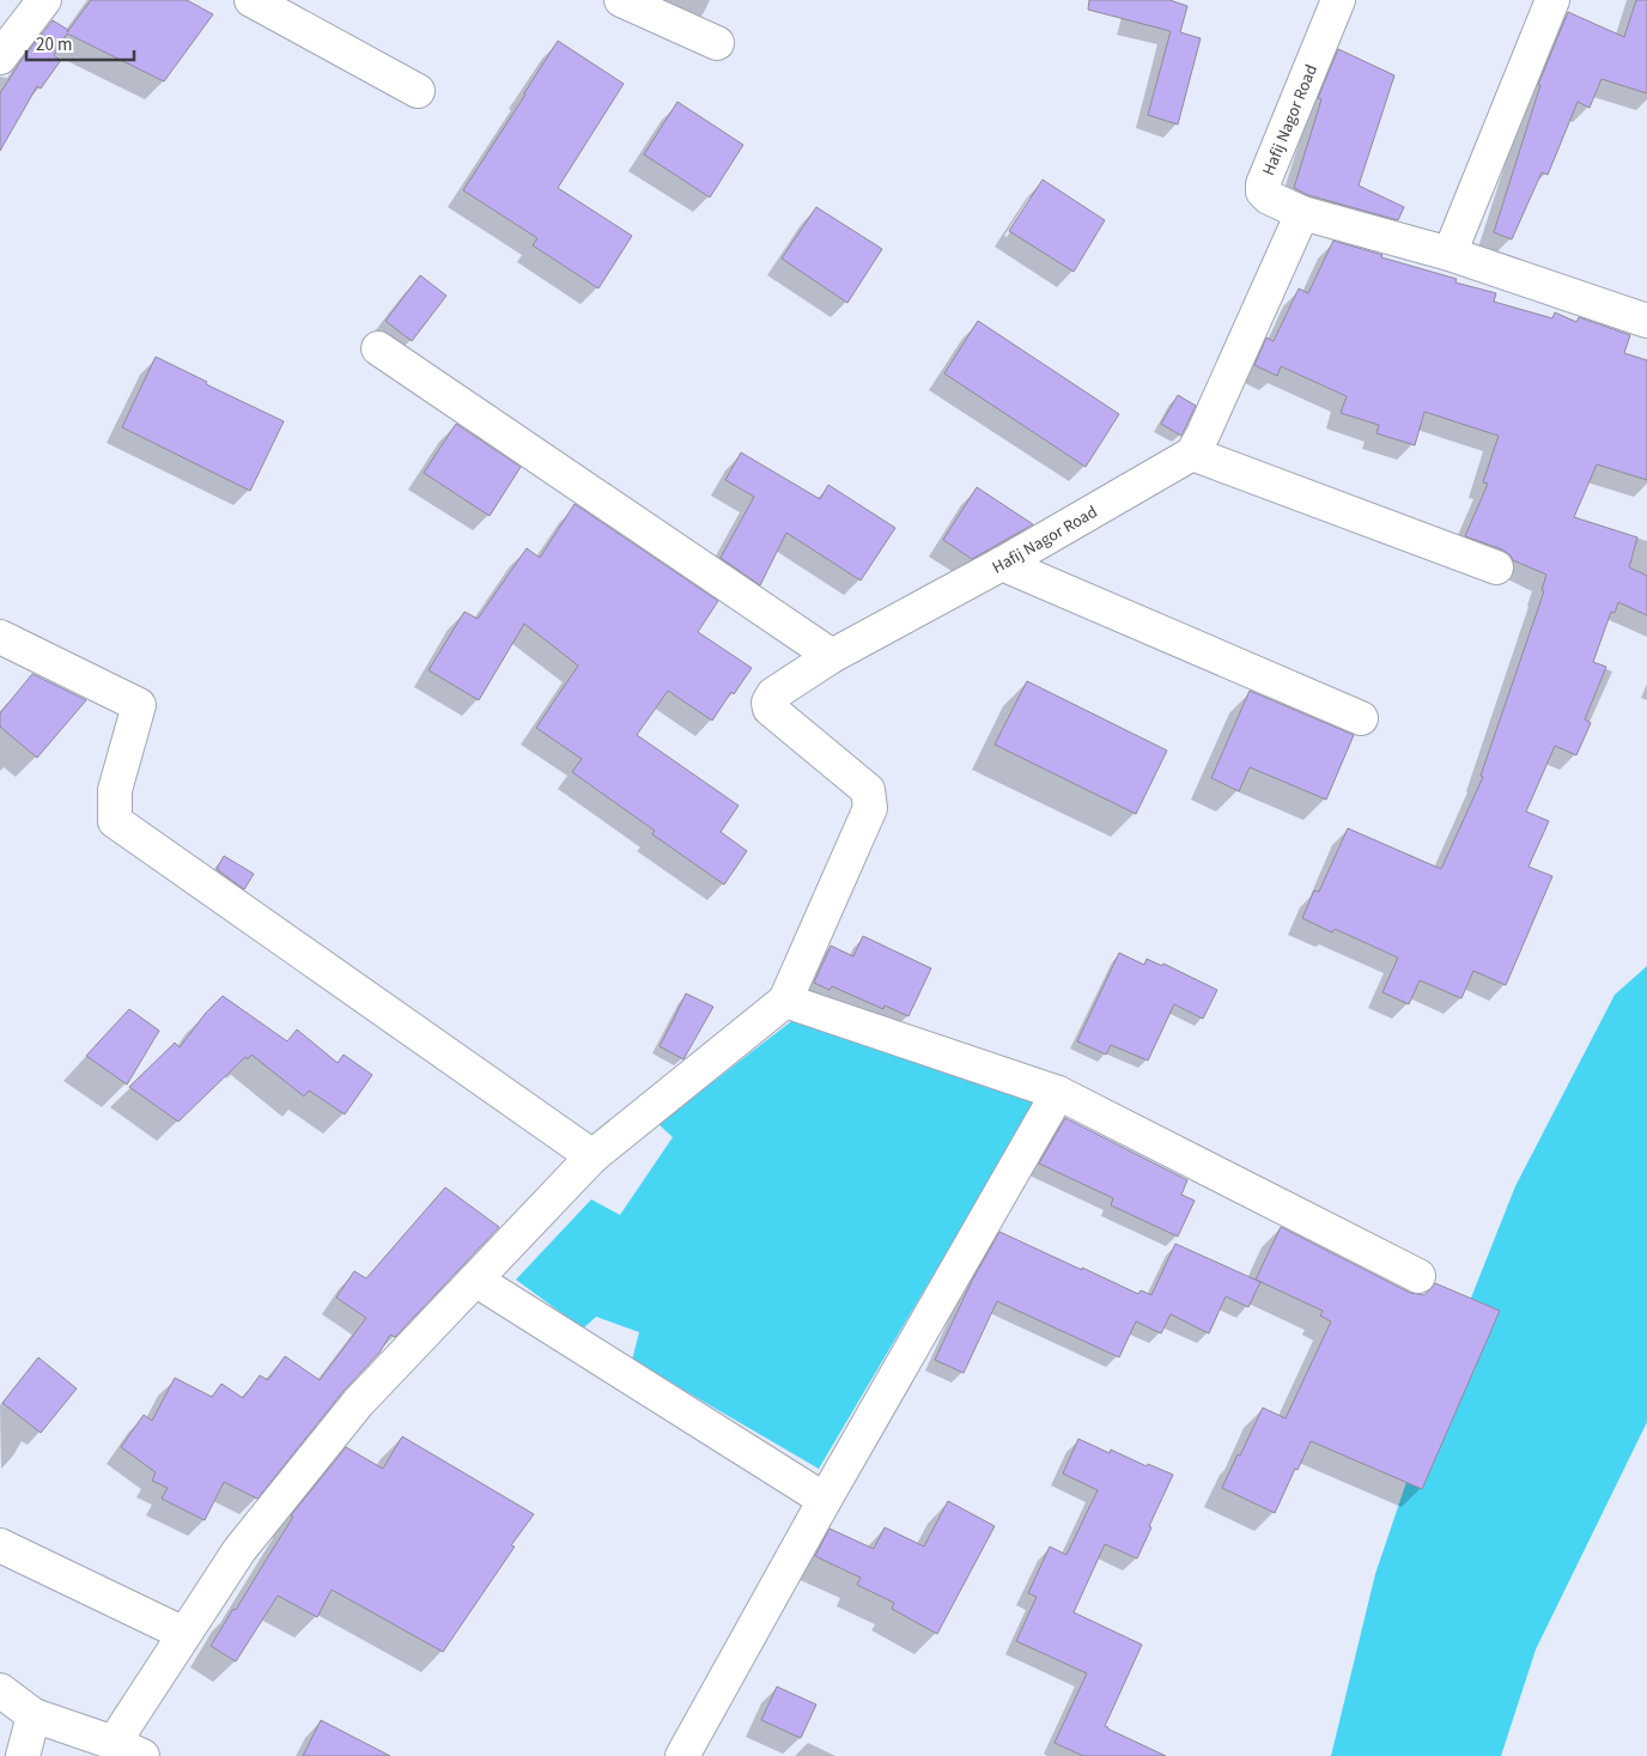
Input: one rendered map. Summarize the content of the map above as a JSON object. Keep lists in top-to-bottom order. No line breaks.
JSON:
{"streets":{"street":["Hafij Nagor Road"]},"scale_bar":"20 m"}
